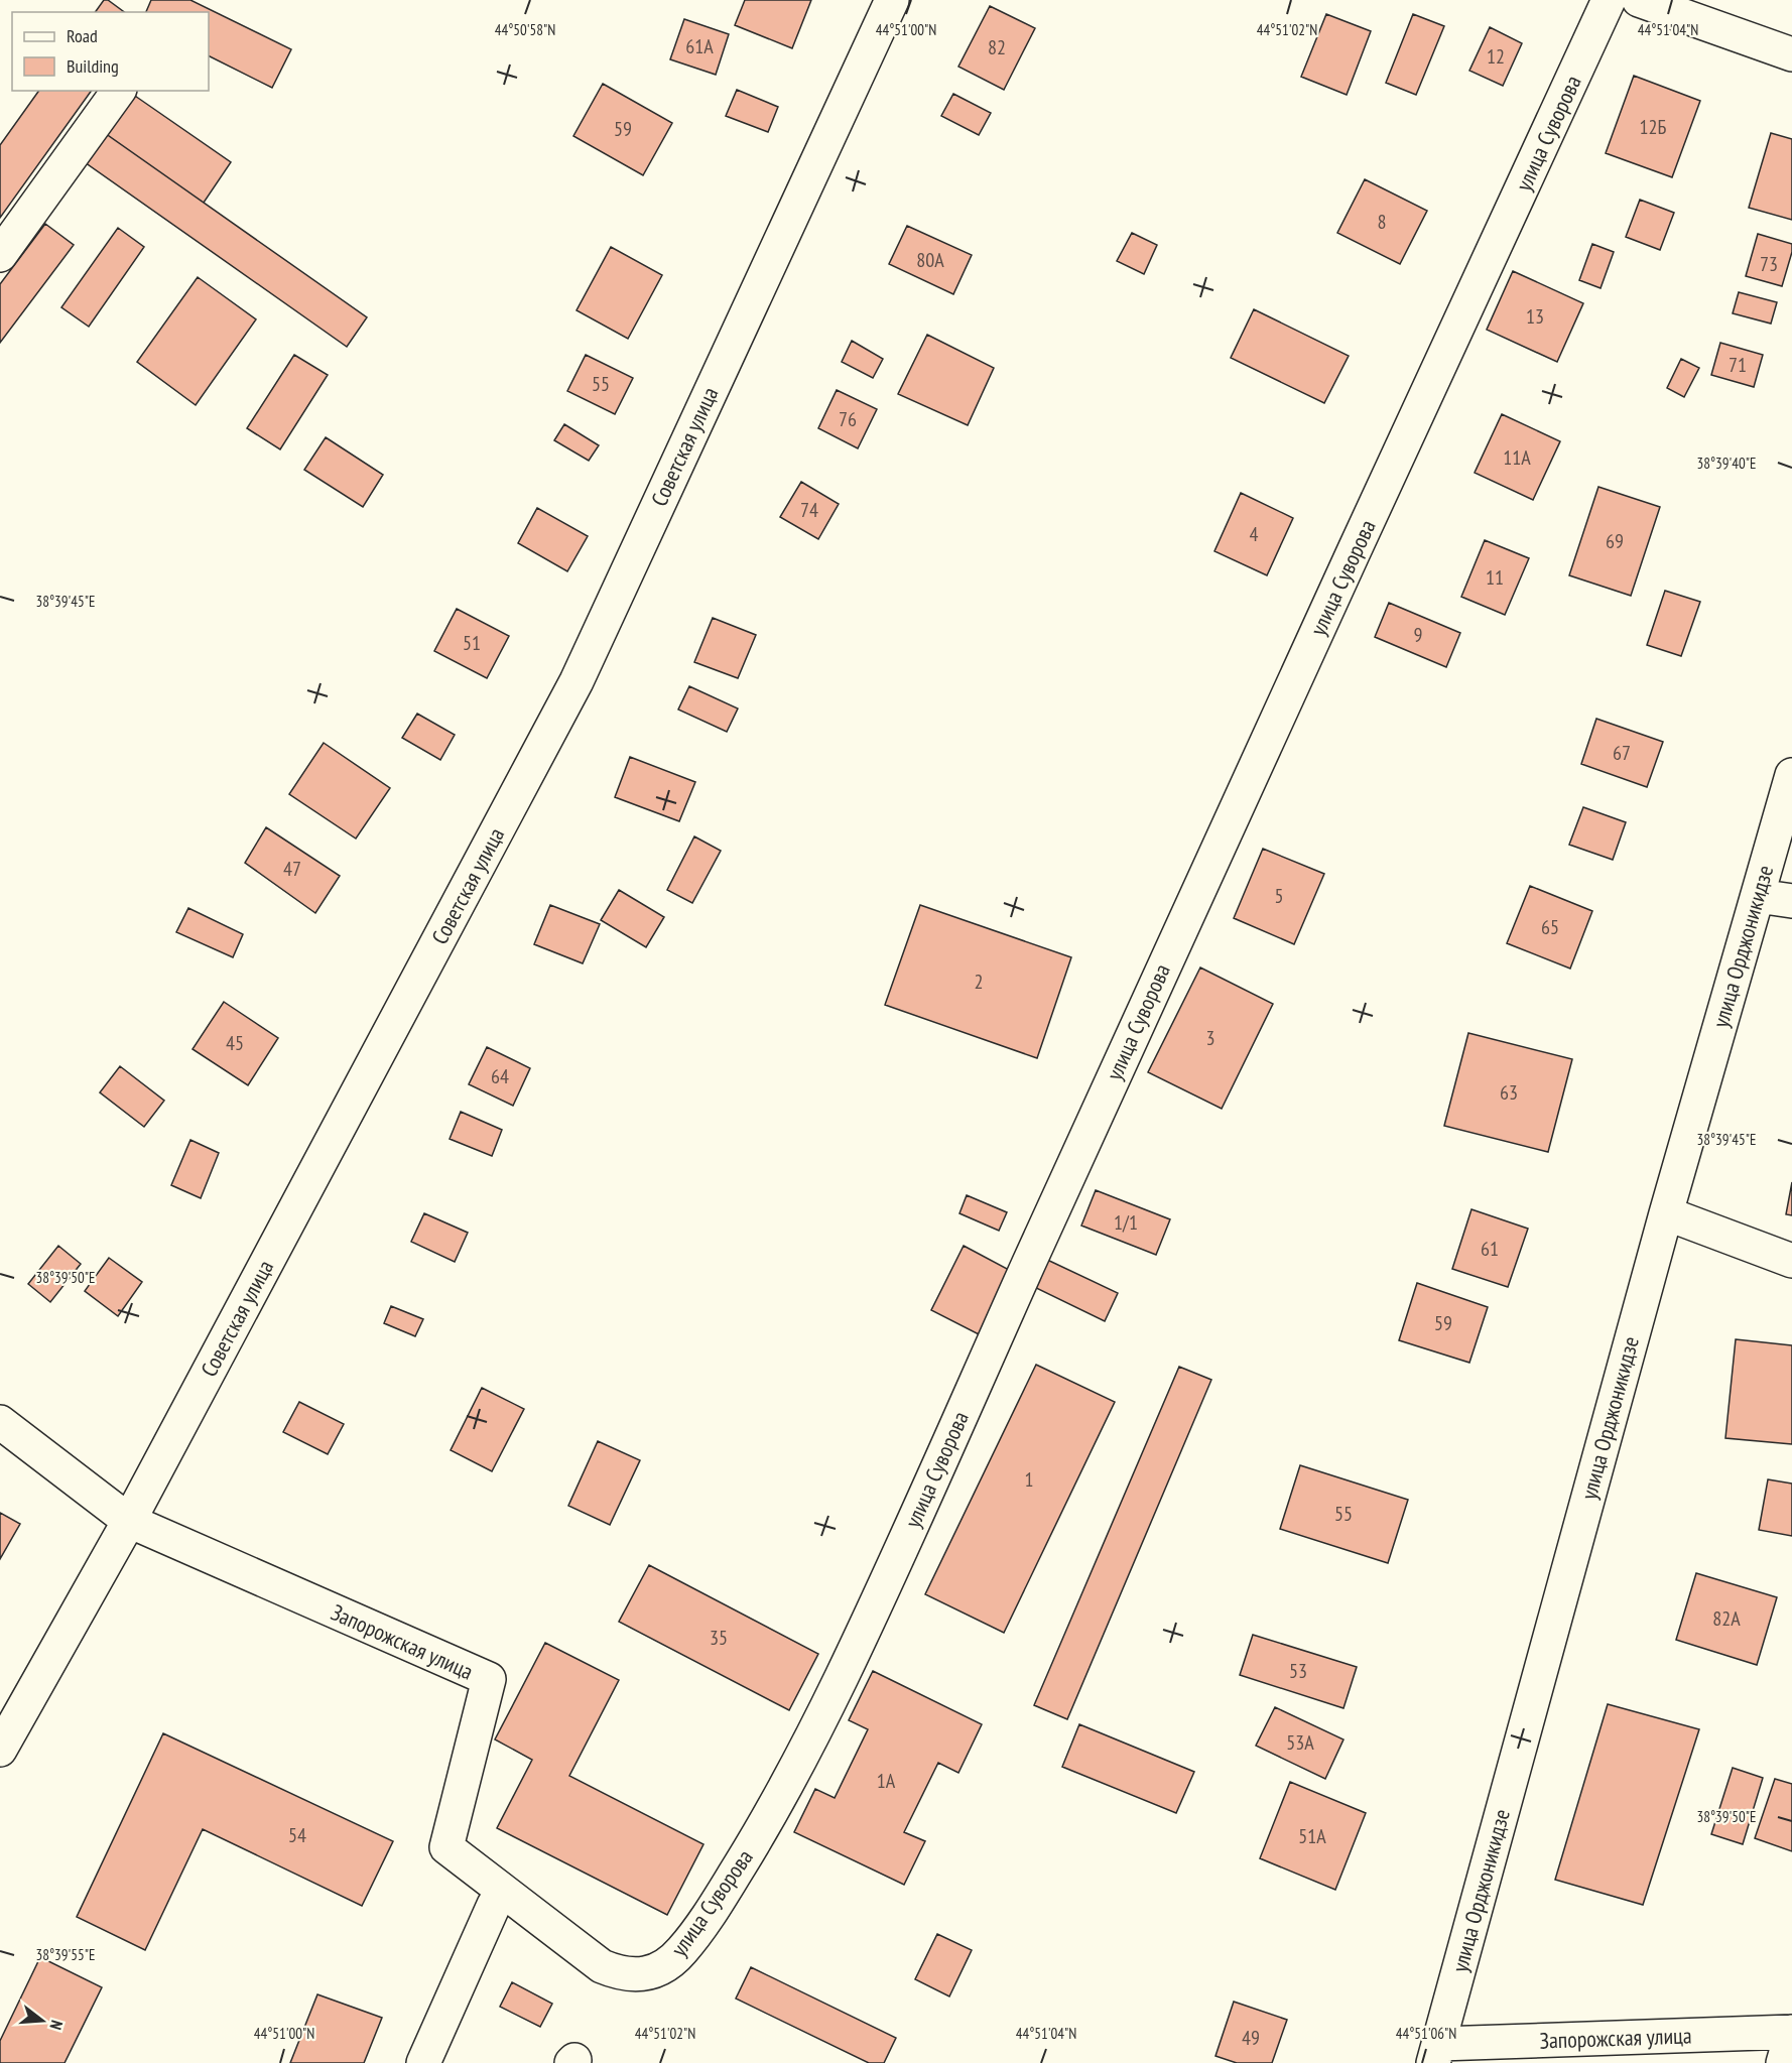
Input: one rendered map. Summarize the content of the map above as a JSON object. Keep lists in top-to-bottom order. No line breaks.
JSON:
{"streets":{"street":["улица Суворова","Советская улица","улица Орджоникидзе","Запорожская улица"]},"crossings":[["улица Суворова","Запорожская улица"],["Советская улица","Запорожская улица"],["улица Орджоникидзе","Запорожская улица"]],"house_numbers":["61А","82","12","12Б","59","8","80А","73","13","71","55","76","11А","74","4","69","11","9","51","67","47","5","65","2","3","45","64","63","1/1","61","59","1","55","82А","35","53","53А","1А","54","51А","49"],"legend":["Road","Building"],"north":"right","coordinates":["44°50'58\"N","44°51'00\"N","44°51'02\"N","44°51'04\"N","38°39'40\"E","38°39'45\"E","38°39'50\"E","38°39'55\"E","44°51'06\"N"]}
